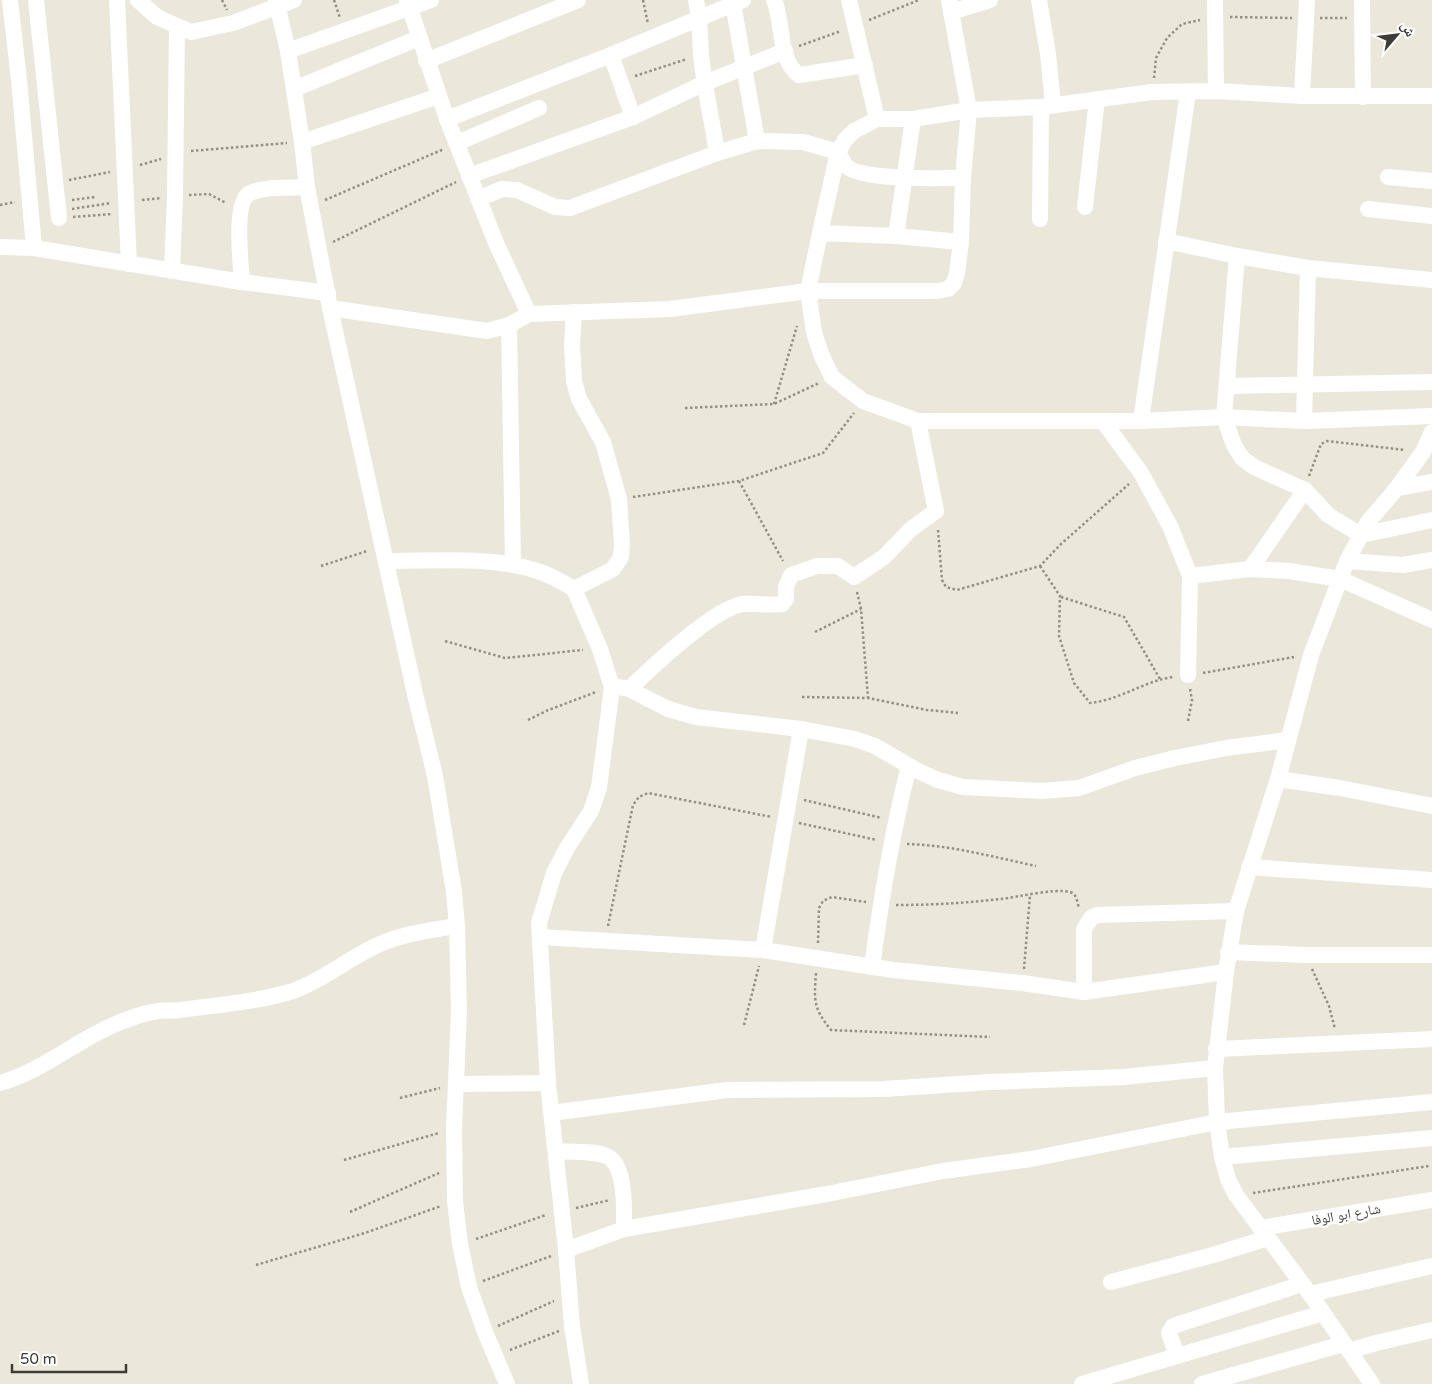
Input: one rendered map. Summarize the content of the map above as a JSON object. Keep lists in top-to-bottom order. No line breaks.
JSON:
{"streets":{"street":["شارع ابو الوفا"]},"scale_bar":"50 m","north":"top right"}
